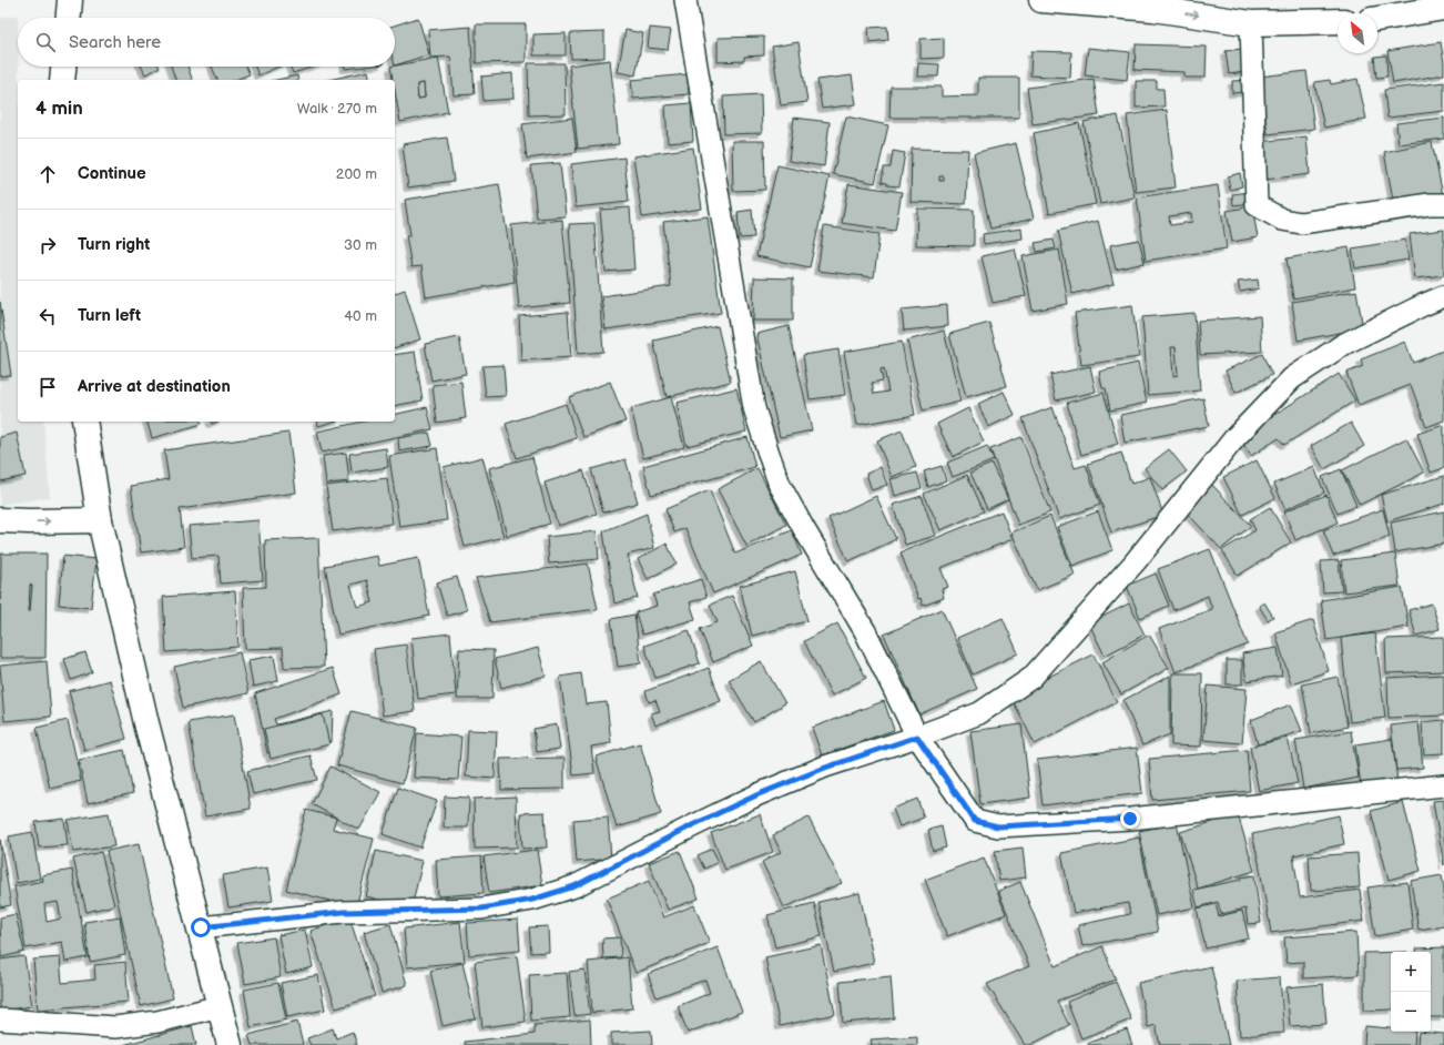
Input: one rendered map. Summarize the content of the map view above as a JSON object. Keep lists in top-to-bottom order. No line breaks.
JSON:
{"north":"top left","page":{"search":"Search here","heading":["4 min","Walk · 270 m"],"list":[["Continue","200 m"],["Turn right","30 m"],["Turn left","40 m"],"Arrive at destination"],"map_buttons":["+","−"]}}
